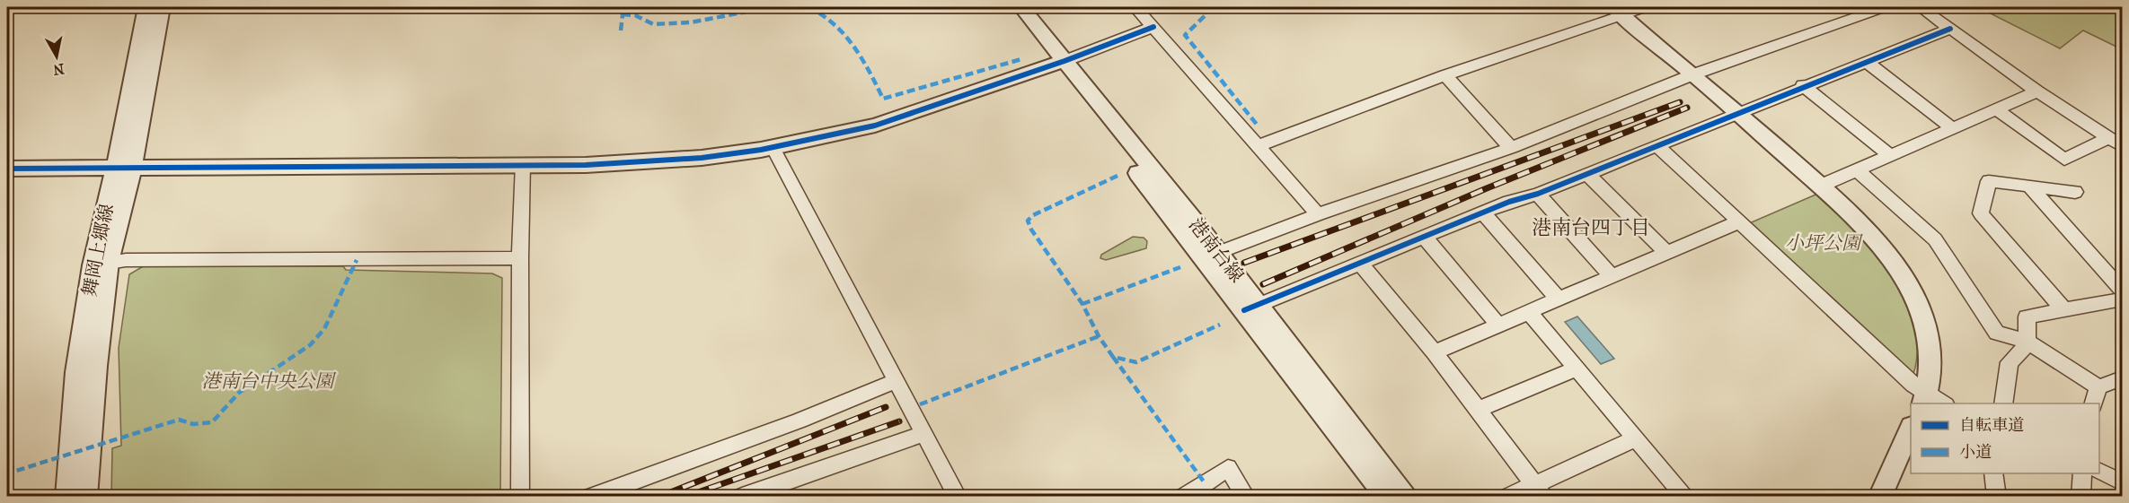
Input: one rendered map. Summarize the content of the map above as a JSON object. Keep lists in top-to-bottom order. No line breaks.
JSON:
{"streets":{"street":["舞岡上郷線","港南台線"]},"districts":["港南台四丁目"],"parks":["小坪公園","港南台中央公園"],"legend":["自転車道","小道"],"north":"bottom"}
